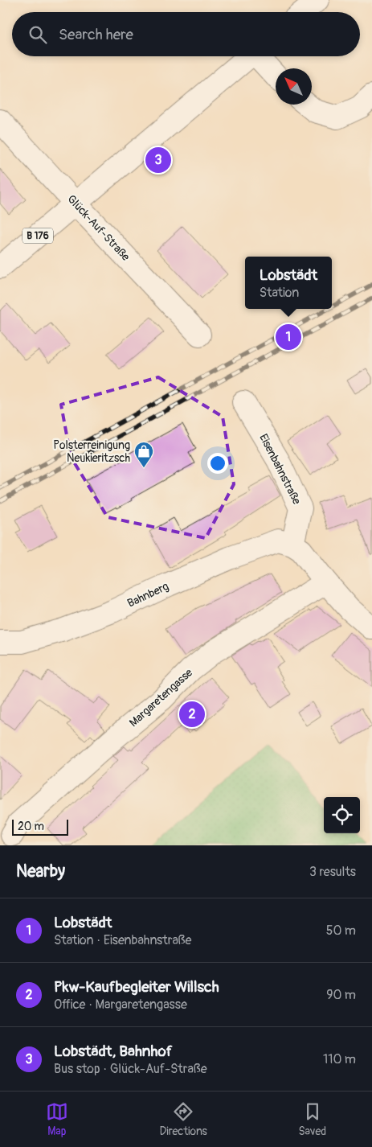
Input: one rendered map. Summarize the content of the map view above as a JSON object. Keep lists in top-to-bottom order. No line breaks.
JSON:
{"streets":{"street":["Glück-Auf-Straße","B 176","Eisenbahnstraße","Bahnberg","Margaretengasse"]},"crossings":[["Glück-Auf-Straße","B 176"],["Eisenbahnstraße","Bahnberg"]],"places":{"shop":["Polsterreinigung Neukieritzsch"]},"scale_bar":"20 m","north":"top left","page":{"search":"Search here","pins":["3","1","2"],"popup":["Lobstädt","Station"],"scale":"20 m","heading":["Nearby","3 results"],"list":[{"mark":"1","name":"Lobstädt","note":"Station · Eisenbahnstraße","value":"50 m"},{"mark":"2","name":"Pkw-Kaufbegleiter Willsch","note":"Office · Margaretengasse","value":"90 m"},{"mark":"3","name":"Lobstädt, Bahnhof","note":"Bus stop · Glück-Auf-Straße","value":"110 m"}],"nav":["Map","Directions","Saved"]}}
